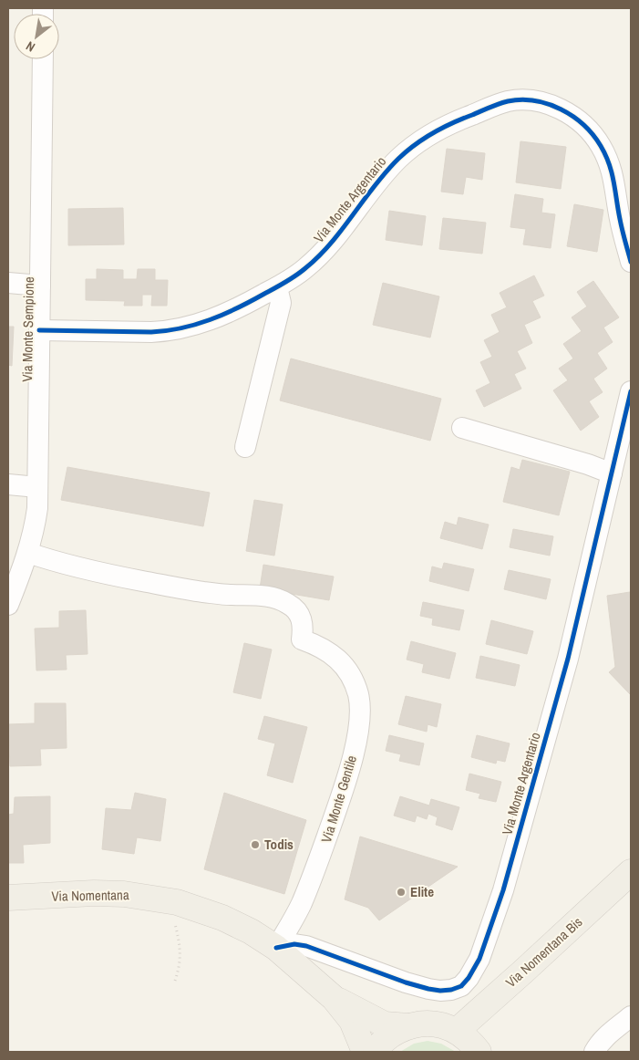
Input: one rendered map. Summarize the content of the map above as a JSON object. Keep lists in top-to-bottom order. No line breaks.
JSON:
{"streets":{"main road":["Via Nomentana","Via Nomentana Bis"],"street":["Via Monte Argentario","Via Monte Sempione","Via Monte Gentile"]},"crossings":[["Via Monte Argentario","Via Monte Sempione"],["Via Monte Argentario","Via Monte Gentile"],["Via Monte Argentario","Via Nomentana"],["Via Monte Sempione","Via Monte Gentile"],["Via Monte Gentile","Via Nomentana"]],"places":["Todis","Elite"],"north":"bottom left"}
